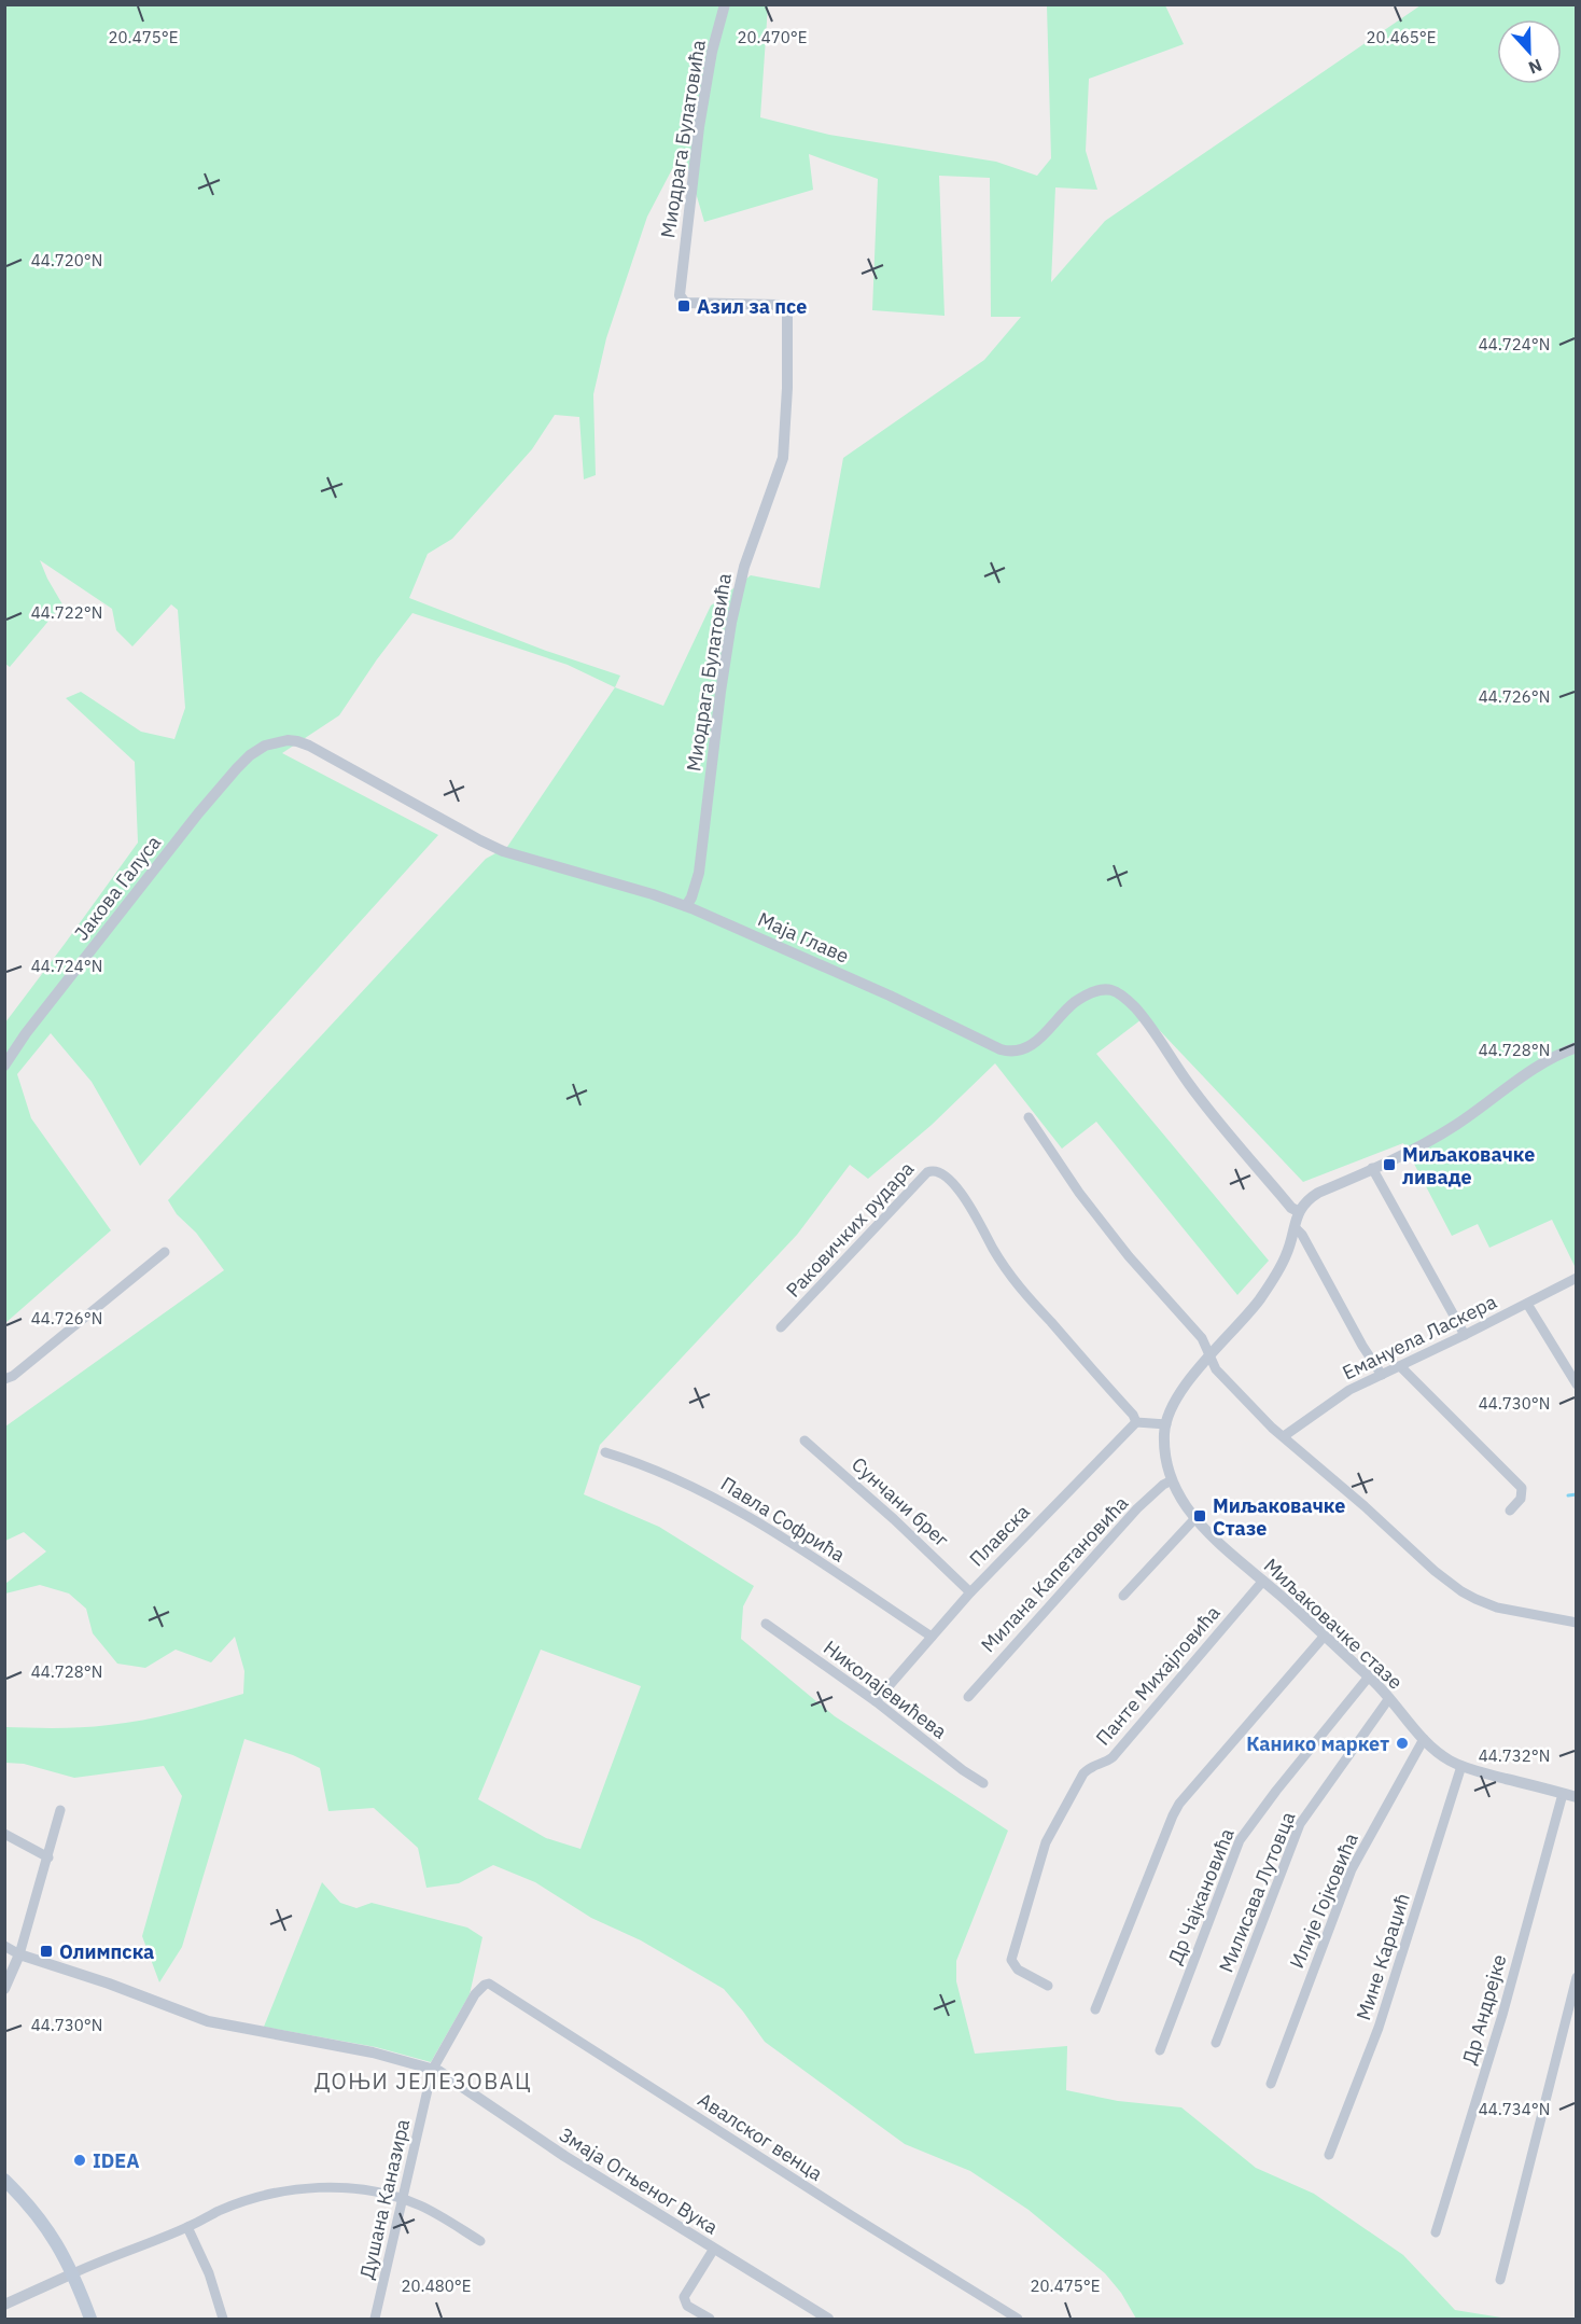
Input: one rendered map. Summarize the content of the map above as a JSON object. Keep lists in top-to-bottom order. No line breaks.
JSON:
{"streets":{"street":["Миодрага Булатовића","Јакова Галуса","Маја Главе","Раковичких рудара","Емануела Ласкера","Сунчани брег","Павла Софрића","Плавска","Милана Капетановића","Миљаковачке стазе","Панте Михајловића","Николајевићева","Милисава Лутовца","Др Чајкановића","Илије Гојковића","Мине Караџић","Др Андрејке","Авалског венца","Змаја Огњеног Вука","Душана Каназира"]},"crossings":[["Миодрага Булатовића","Маја Главе"],["Јакова Галуса","Маја Главе"],["Маја Главе","Миљаковачке стазе"],["Раковичких рудара","Плавска"],["Сунчани брег","Плавска"],["Павла Софрића","Плавска"],["Плавска","Николајевићева"],["Милана Капетановића","Миљаковачке стазе"],["Миљаковачке стазе","Панте Михајловића"],["Миљаковачке стазе","Милисава Лутовца"],["Миљаковачке стазе","Др Чајкановића"],["Миљаковачке стазе","Илије Гојковића"],["Миљаковачке стазе","Мине Караџић"],["Миљаковачке стазе","Др Андрејке"],["Авалског венца","Душана Каназира"],["Змаја Огњеног Вука","Душана Каназира"]],"districts":["ДОЊИ ЈЕЛЕЗОВАЦ"],"places":{"transit":["Азил за псе","Миљаковачке ливаде","Миљаковачке Стазе","Олимпска"],"other":["Канико маркет","IDEA"]},"north":"bottom","coordinates":["20.475°E","20.470°E","20.465°E","44.720°N","44.724°N","44.722°N","44.726°N","44.728°N","44.730°N","44.732°N","44.734°N","20.480°E"]}
